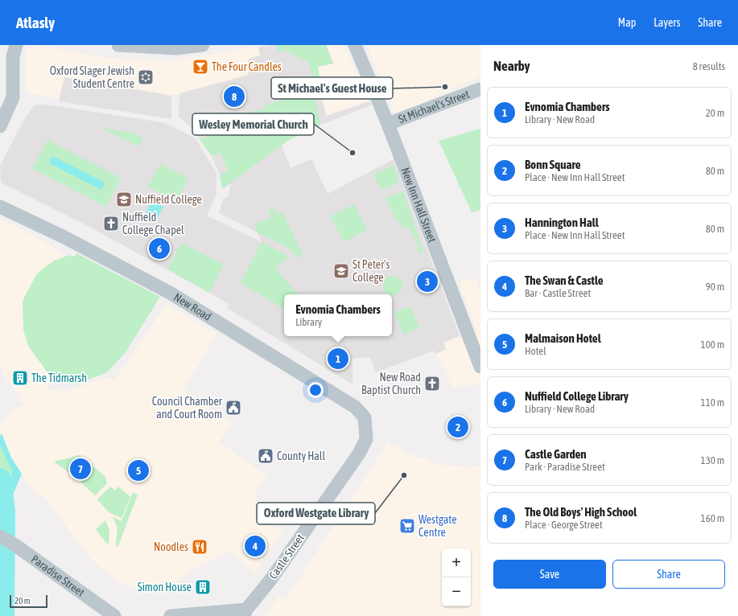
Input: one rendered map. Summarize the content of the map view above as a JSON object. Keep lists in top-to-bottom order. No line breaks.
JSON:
{"streets":{"street":["St Michael's Street","New Inn Hall Street","New Road","Castle Street","Paradise Street"]},"crossings":[["St Michael's Street","New Inn Hall Street"],["New Road","Castle Street"]],"places":{"bar":["The Four Candles"],"synagogue":["Oxford Slager Jewish Student Centre"],"other":["St Michael's Guest House","Wesley Memorial Church","Oxford Westgate Library"],"school or university":["Nuffield College","St Peter's College"],"church":["Nuffield College Chapel","New Road Baptist Church"],"building":["The Tidmarsh","Simon House"],"public building":["Council Chamber and Court Room","County Hall"],"supermarket":["Westgate Centre"],"restaurant":["Noodles"]},"scale_bar":"20 m","page":{"header":"Atlasly","nav":["Map","Layers","Share"],"heading":["Nearby","8 results"],"pins":["8","6","3","1","2","7","5","4"],"list":[{"mark":"1","name":"Evnomia Chambers","note":"Library · New Road","value":"20 m"},{"mark":"2","name":"Bonn Square","note":"Place · New Inn Hall Street","value":"80 m"},{"mark":"3","name":"Hannington Hall","note":"Place · New Inn Hall Street","value":"80 m"},{"mark":"4","name":"The Swan & Castle","note":"Bar · Castle Street","value":"90 m"},{"mark":"5","name":"Malmaison Hotel","note":"Hotel","value":"100 m"},{"mark":"6","name":"Nuffield College Library","note":"Library · New Road","value":"110 m"},{"mark":"7","name":"Castle Garden","note":"Park · Paradise Street","value":"130 m"},{"mark":"8","name":"The Old Boys' High School","note":"Place · George Street","value":"160 m"}],"popup":["Evnomia Chambers","Library"],"map_buttons":["+","−"],"buttons":["Save","Share"],"scale":"20 m"}}
